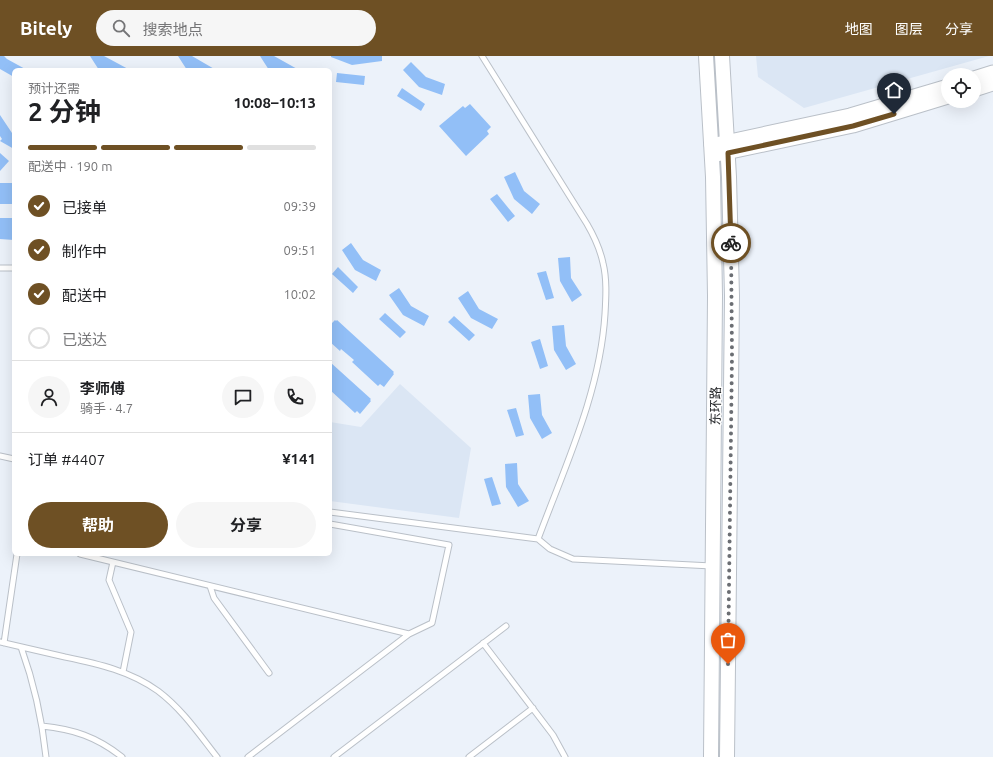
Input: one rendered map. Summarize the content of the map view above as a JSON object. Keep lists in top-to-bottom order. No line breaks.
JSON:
{"streets":{"main road":["东环路"]},"page":{"header":"Bitely","search":"搜索地点","nav":["地图","图层","分享"],"heading":["2 分钟","预计还需","10:08–10:13"],"panel":["李师傅","骑手 · 4.7","订单 #4407","¥141"],"bar":"配送中 · 190 m","list":[["已接单","09:39"],["制作中","09:51"],["配送中","10:02"],"已送达"],"buttons":["帮助","分享"]}}
